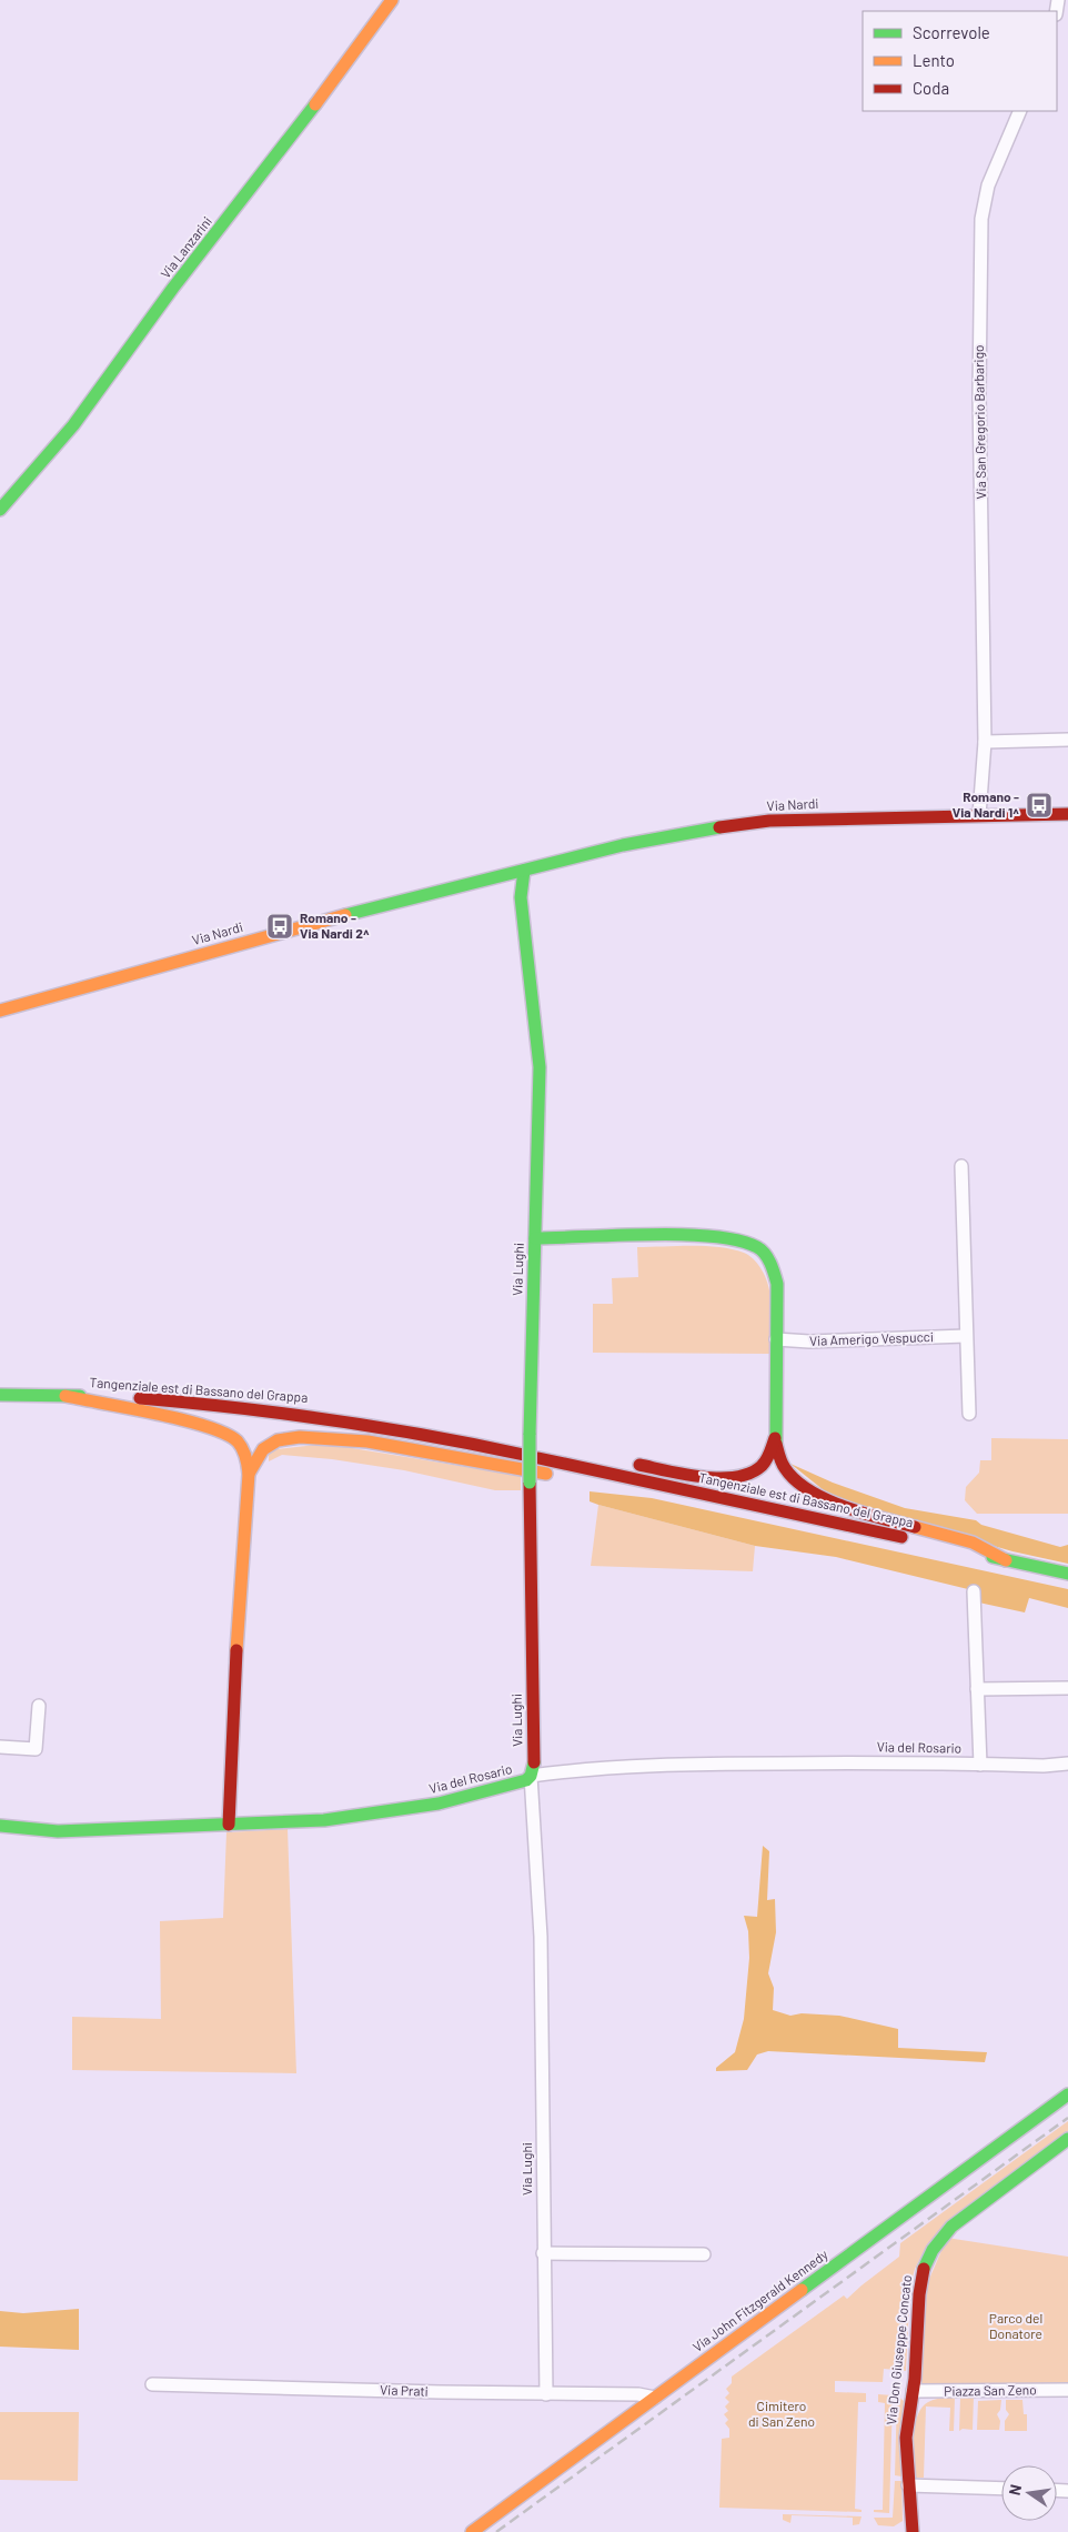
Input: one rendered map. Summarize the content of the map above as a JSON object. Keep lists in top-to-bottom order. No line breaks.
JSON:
{"streets":{"main road":["Via Lanzarini","Via Nardi","Via Lughi","Tangenziale est di Bassano del Grappa","Via del Rosario","Via John Fitzgerald Kennedy","Via Don Giuseppe Concato"],"street":["Via San Gregorio Barbarigo","Via Amerigo Vespucci","Via Prati","Piazza San Zeno"]},"crossings":[["Via San Gregorio Barbarigo","Via Nardi"],["Via Lughi","Tangenziale est di Bassano del Grappa"],["Via Lughi","Via del Rosario"],["Via Lughi","Via Prati"],["Via John Fitzgerald Kennedy","Via Prati"],["Via Don Giuseppe Concato","Piazza San Zeno"]],"parks":["Parco del Donatore","Cimitero di San Zeno"],"places":{"bus stop":["Romano - Via Nardi 1^","Romano - Via Nardi 2^"]},"legend":["Scorrevole","Lento","Coda"],"north":"left"}
